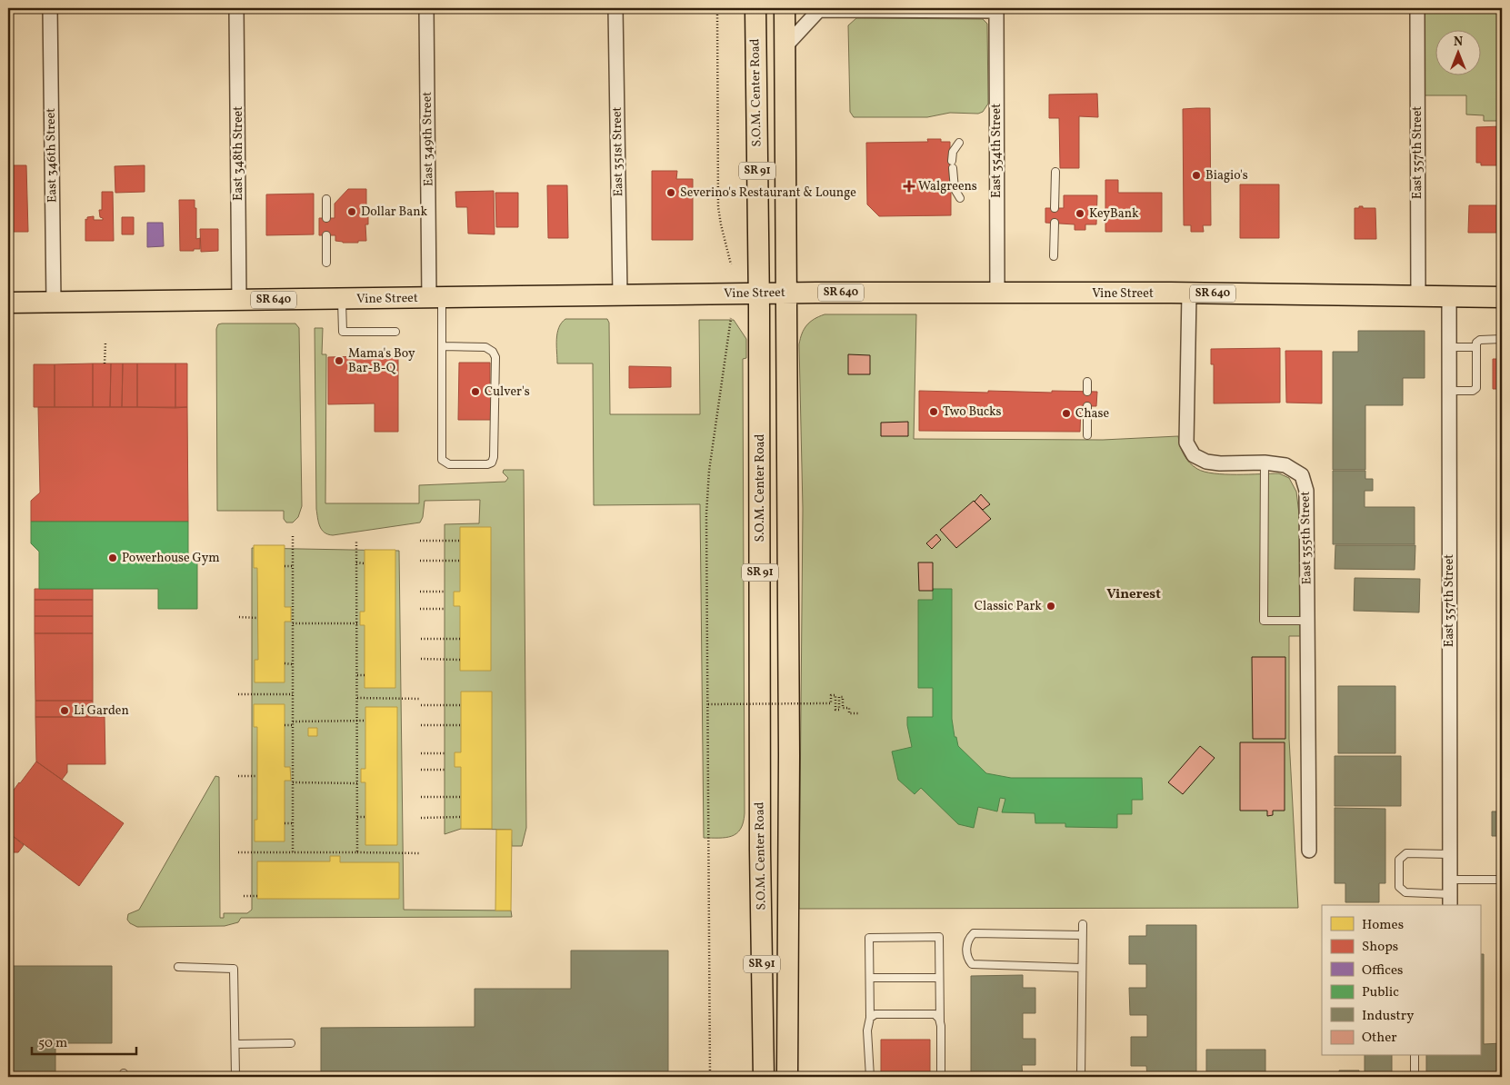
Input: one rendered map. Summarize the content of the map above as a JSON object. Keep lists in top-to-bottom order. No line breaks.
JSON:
{"streets":{"main road":["S.O.M. Center Road","SR 91","SR 640","Vine Street"],"street":["East 349th Street","East 354th Street","East 351st Street","East 357th Street","East 348th Street","East 346th Street","East 355th Street"]},"crossings":[["S.O.M. Center Road","Vine Street"],["East 349th Street","Vine Street"],["East 354th Street","Vine Street"],["East 351st Street","Vine Street"],["East 357th Street","Vine Street"],["East 348th Street","Vine Street"],["East 346th Street","Vine Street"],["SR 91","Vine Street"],["Vine Street","East 355th Street"]],"districts":["Vinerest"],"places":{"other":["Biagio's","Severino's Restaurant & Lounge","Dollar Bank","KeyBank","Mama's Boy Bar-B-Q","Culver's","Two Bucks","Chase","Powerhouse Gym","Classic Park","Li Garden"],"health":["Walgreens"]},"legend":["Homes","Shops","Offices","Public","Industry","Other"],"scale_bar":"50 m","north":"top"}
